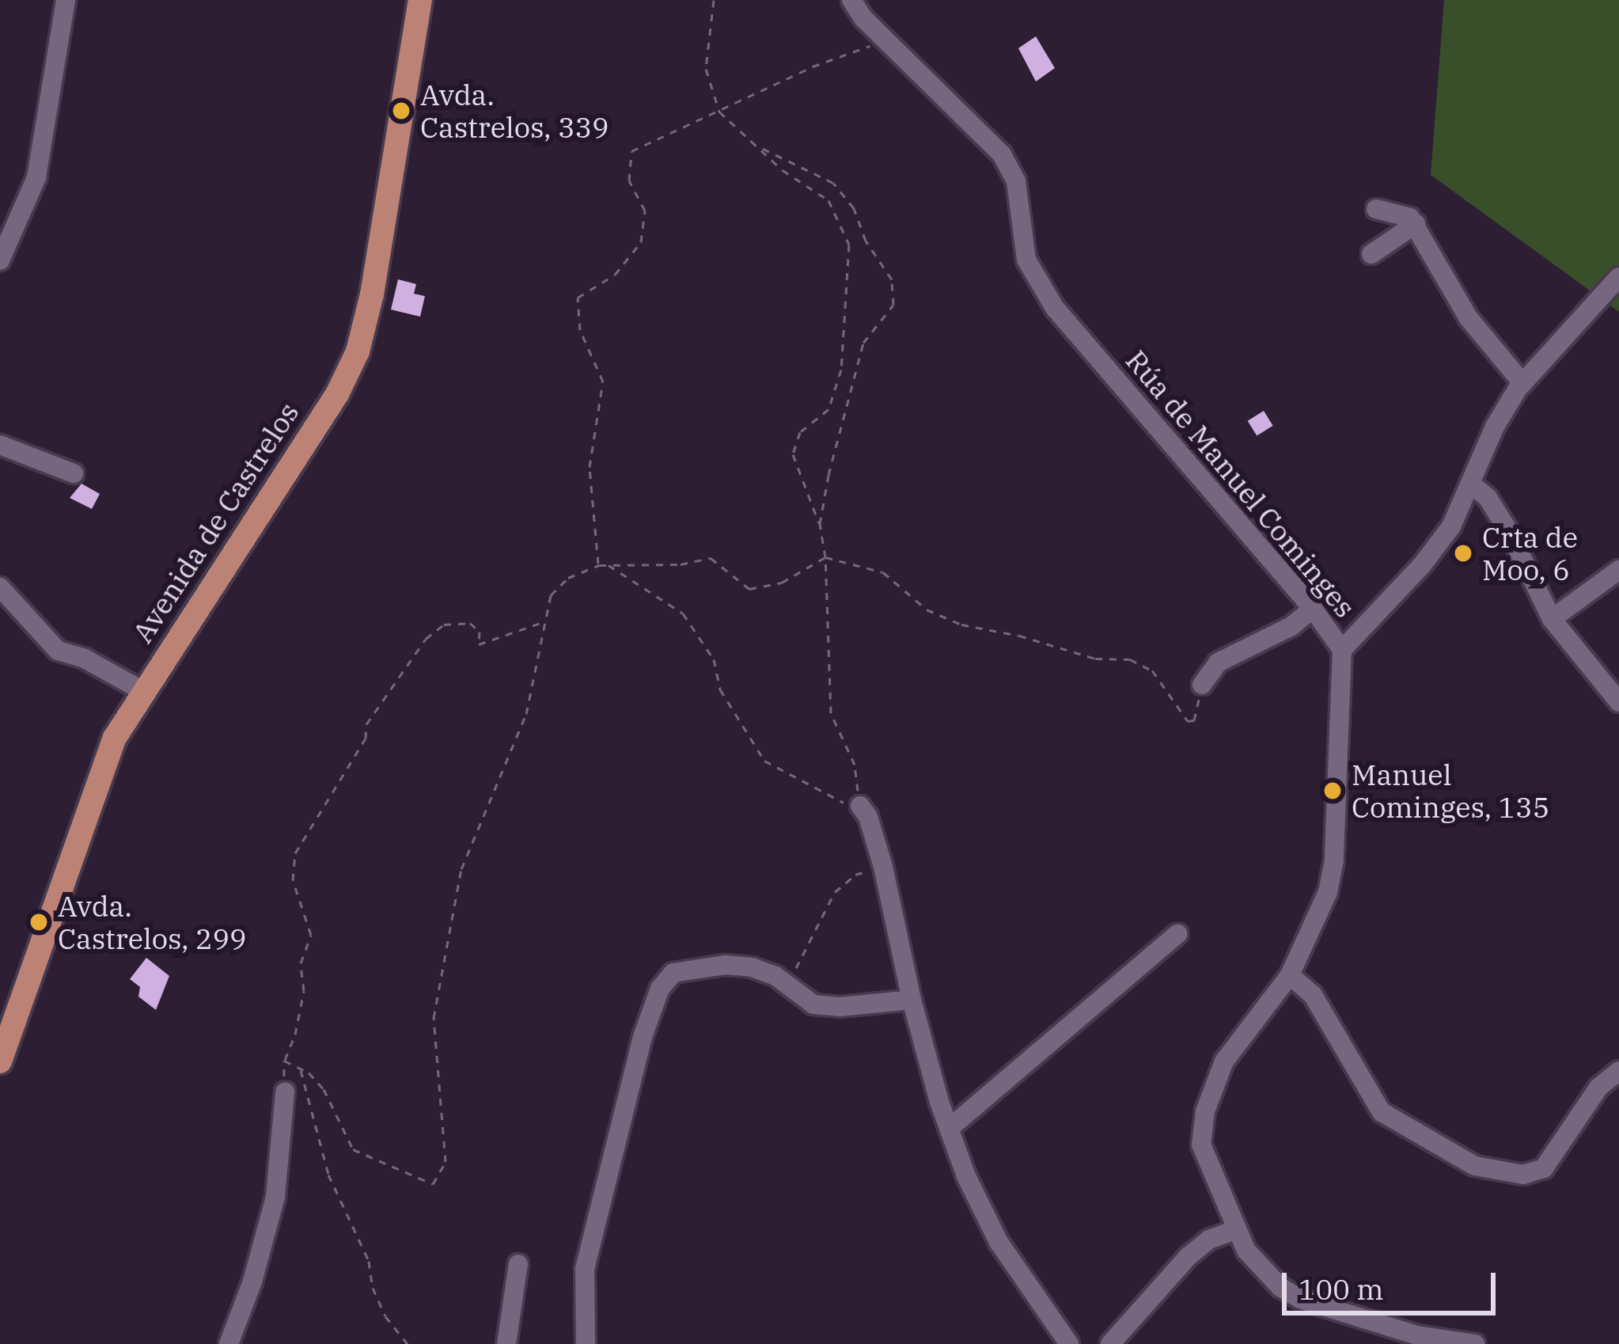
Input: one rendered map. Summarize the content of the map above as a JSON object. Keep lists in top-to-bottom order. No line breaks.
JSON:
{"streets":{"main road":["Avenida de Castrelos"],"street":["Rúa de Manuel Cominges"]},"places":["Avda. Castrelos, 339","Crta de Moo, 6","Manuel Cominges, 135","Avda. Castrelos, 299"],"scale_bar":"100 m"}
